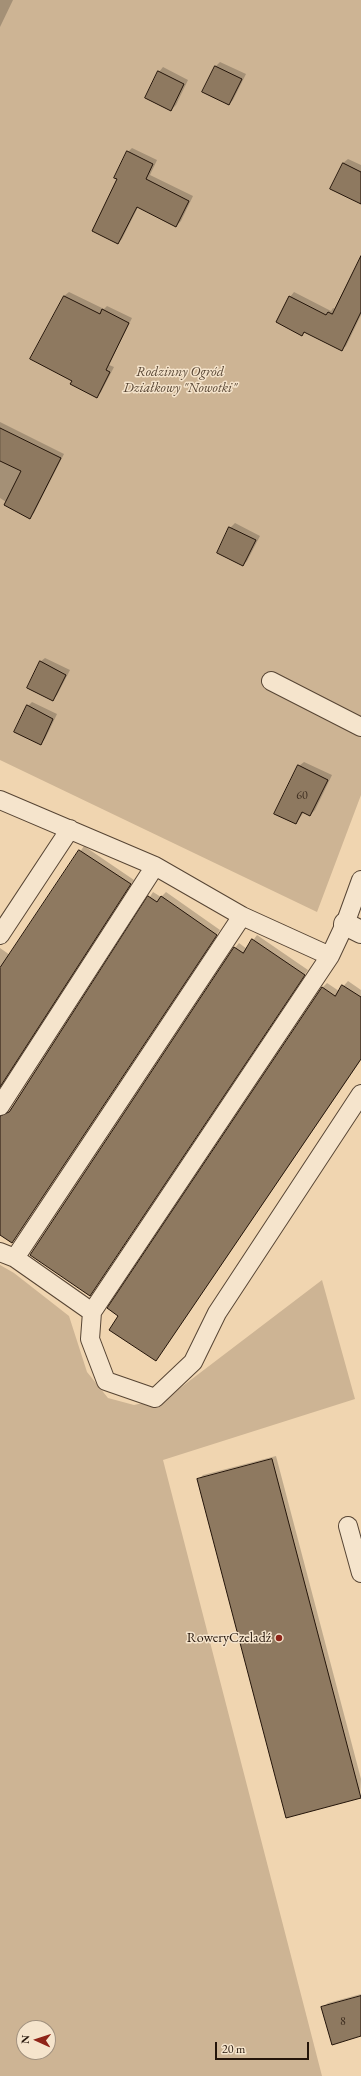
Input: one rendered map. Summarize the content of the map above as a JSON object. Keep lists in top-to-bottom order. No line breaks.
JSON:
{"parks":["Rodzinny Ogród Działkowy \"Nowotki\""],"places":["RoweryCzeladź"],"house_numbers":["60","8"],"scale_bar":"20 m","north":"left"}
